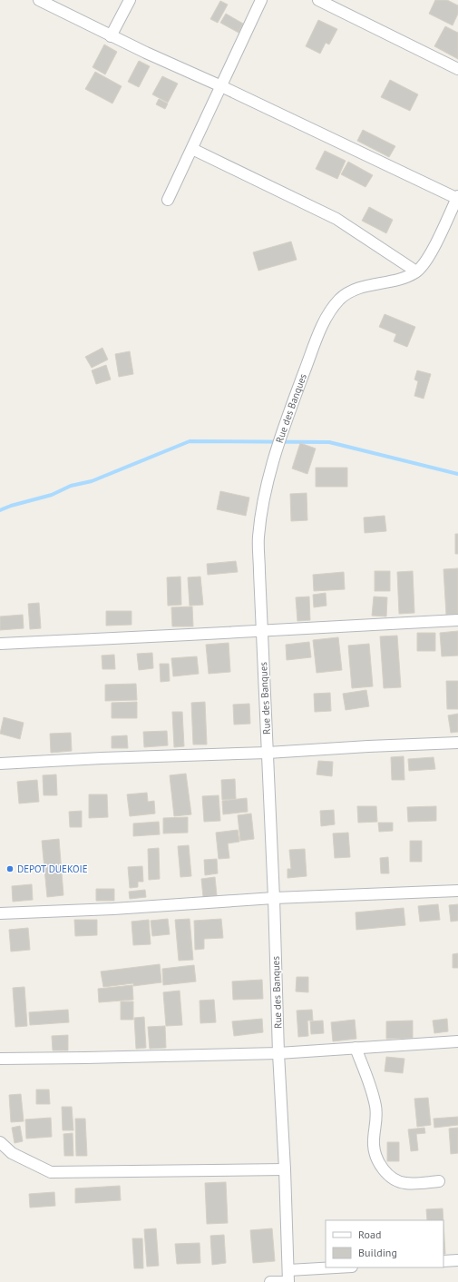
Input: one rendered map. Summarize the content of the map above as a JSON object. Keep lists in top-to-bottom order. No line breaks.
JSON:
{"streets":{"street":["Rue des Banques"]},"places":["DEPOT DUEKOIE"],"legend":["Road","Building"]}
